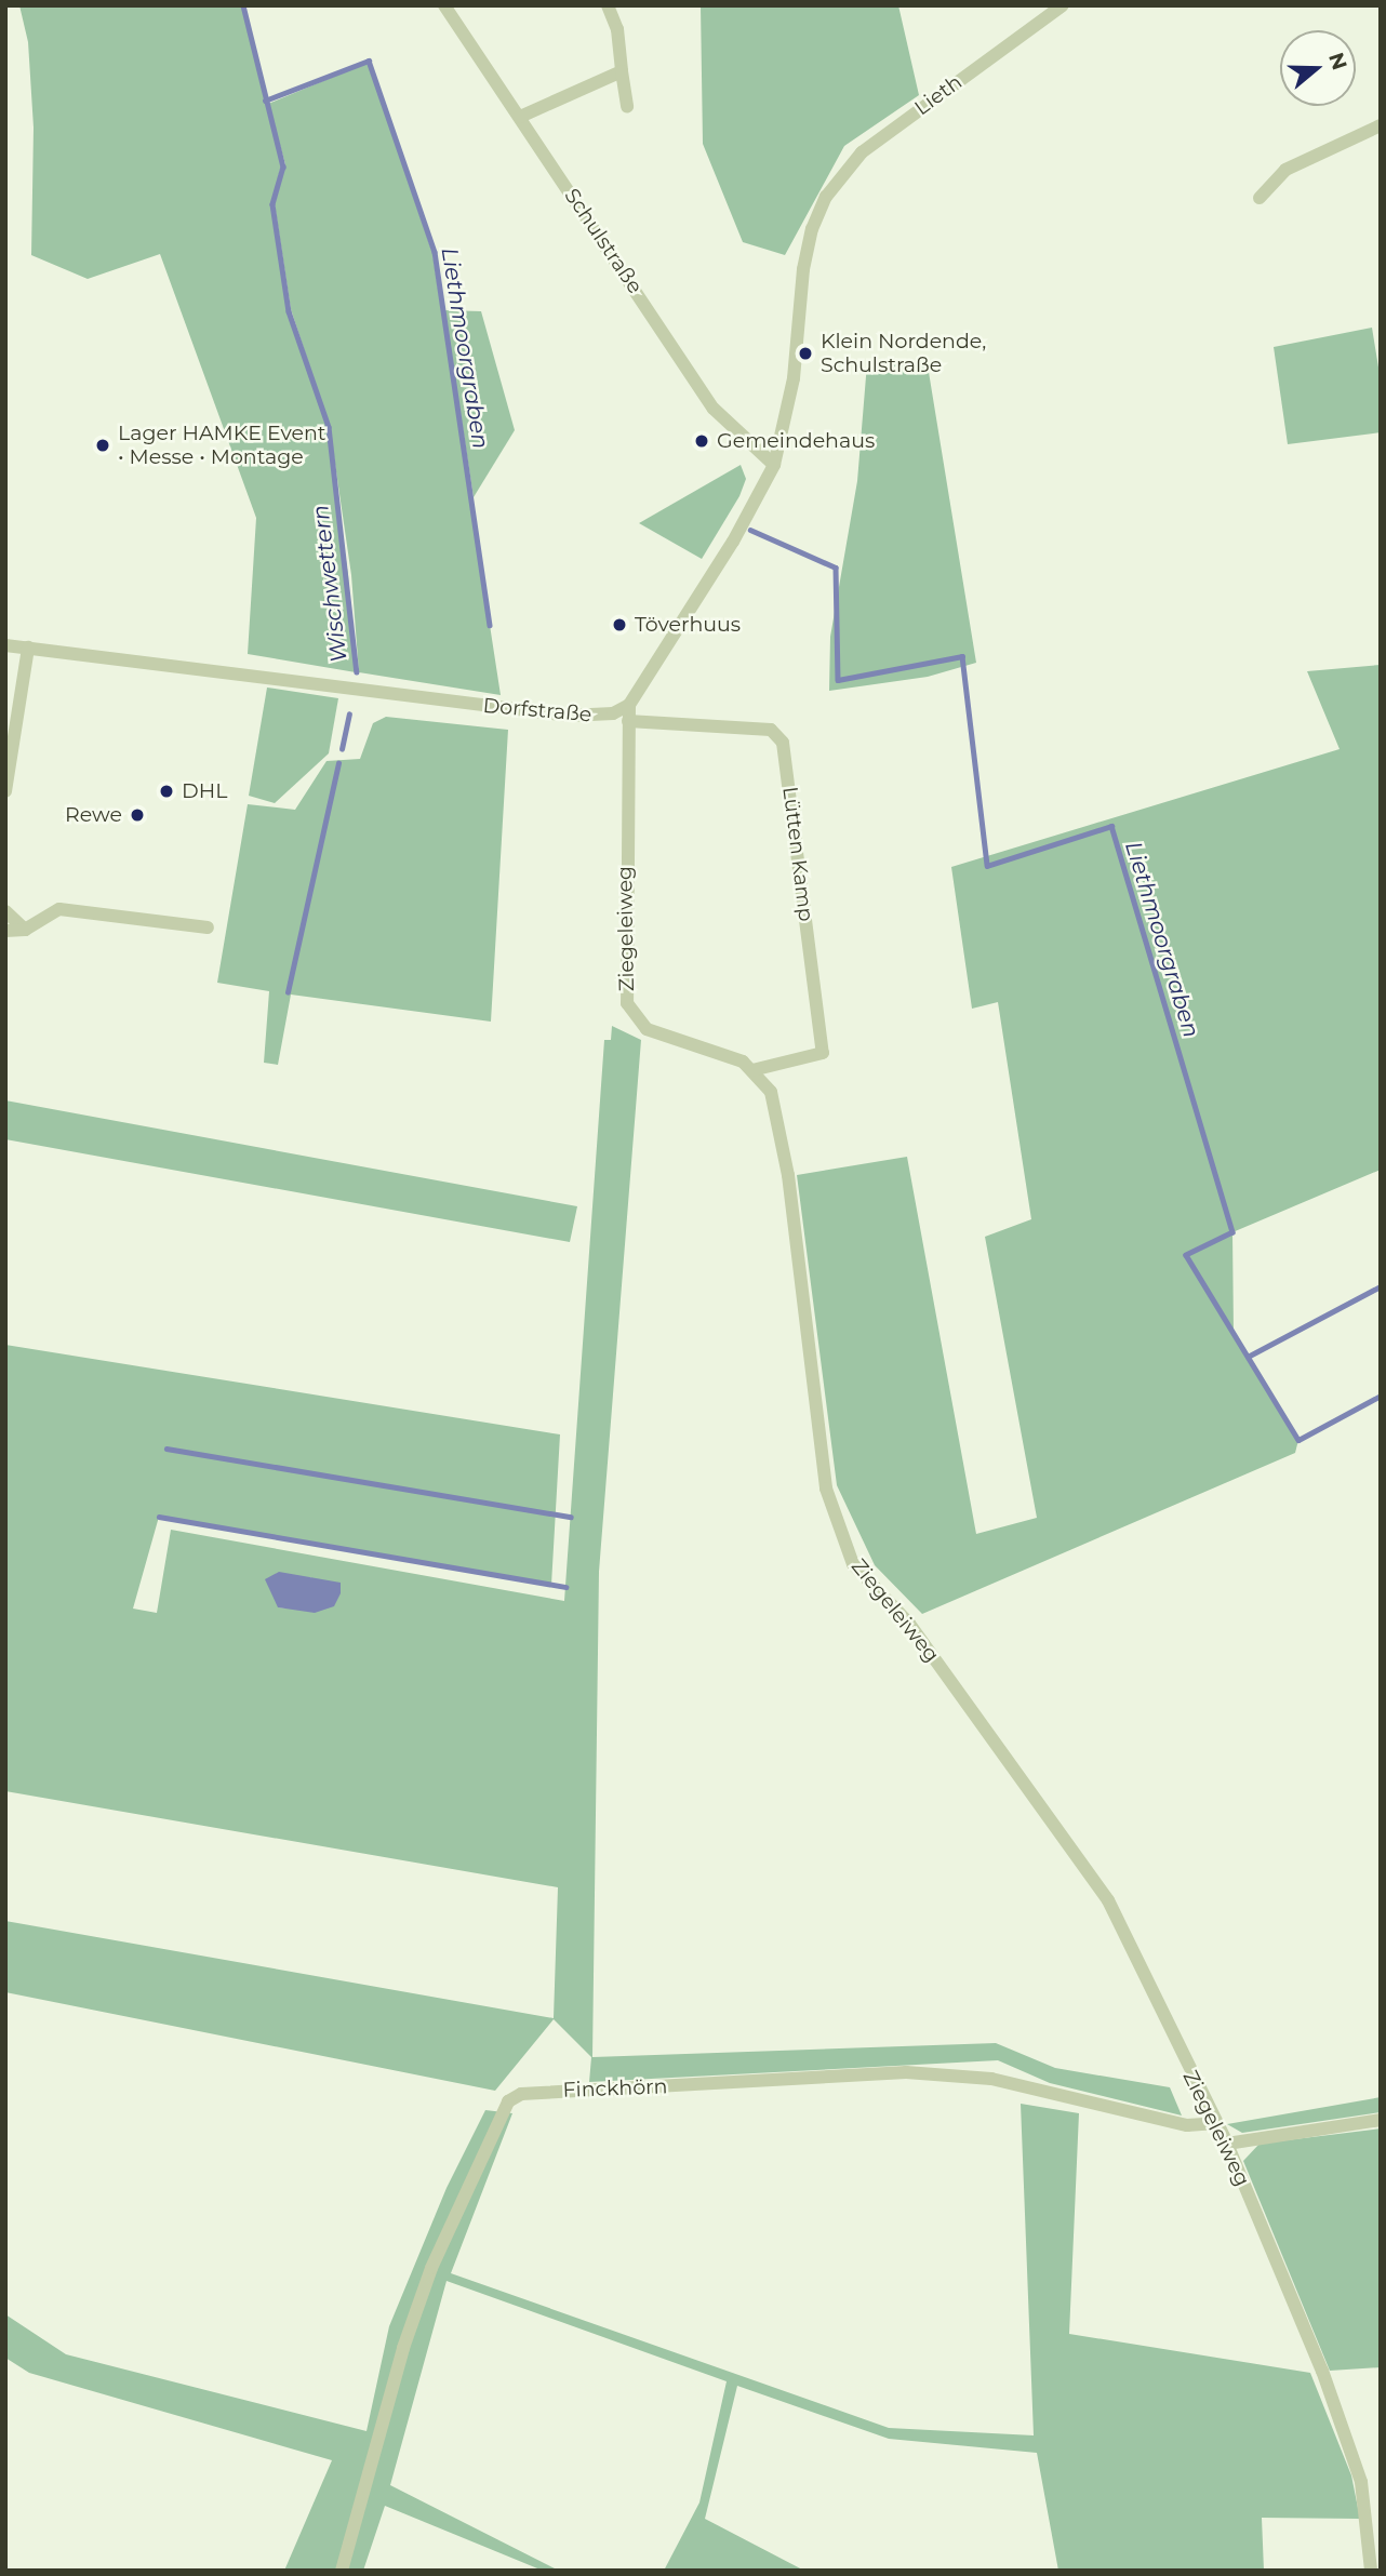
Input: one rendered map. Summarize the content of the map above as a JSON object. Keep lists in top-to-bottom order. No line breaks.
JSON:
{"streets":{"street":["Lieth","Schulstraße","Dorfstraße","Lütten Kamp","Ziegeleiweg","Finckhörn"]},"crossings":[["Lieth","Schulstraße"],["Dorfstraße","Ziegeleiweg"],["Lütten Kamp","Ziegeleiweg"],["Ziegeleiweg","Finckhörn"]],"water":["Liethmoorgraben","Wischwettern"],"places":["Klein Nordende, Schulstraße","Gemeindehaus","Lager HAMKE Event • Messe • Montage","Töverhuus","DHL","Rewe"],"north":"right"}
